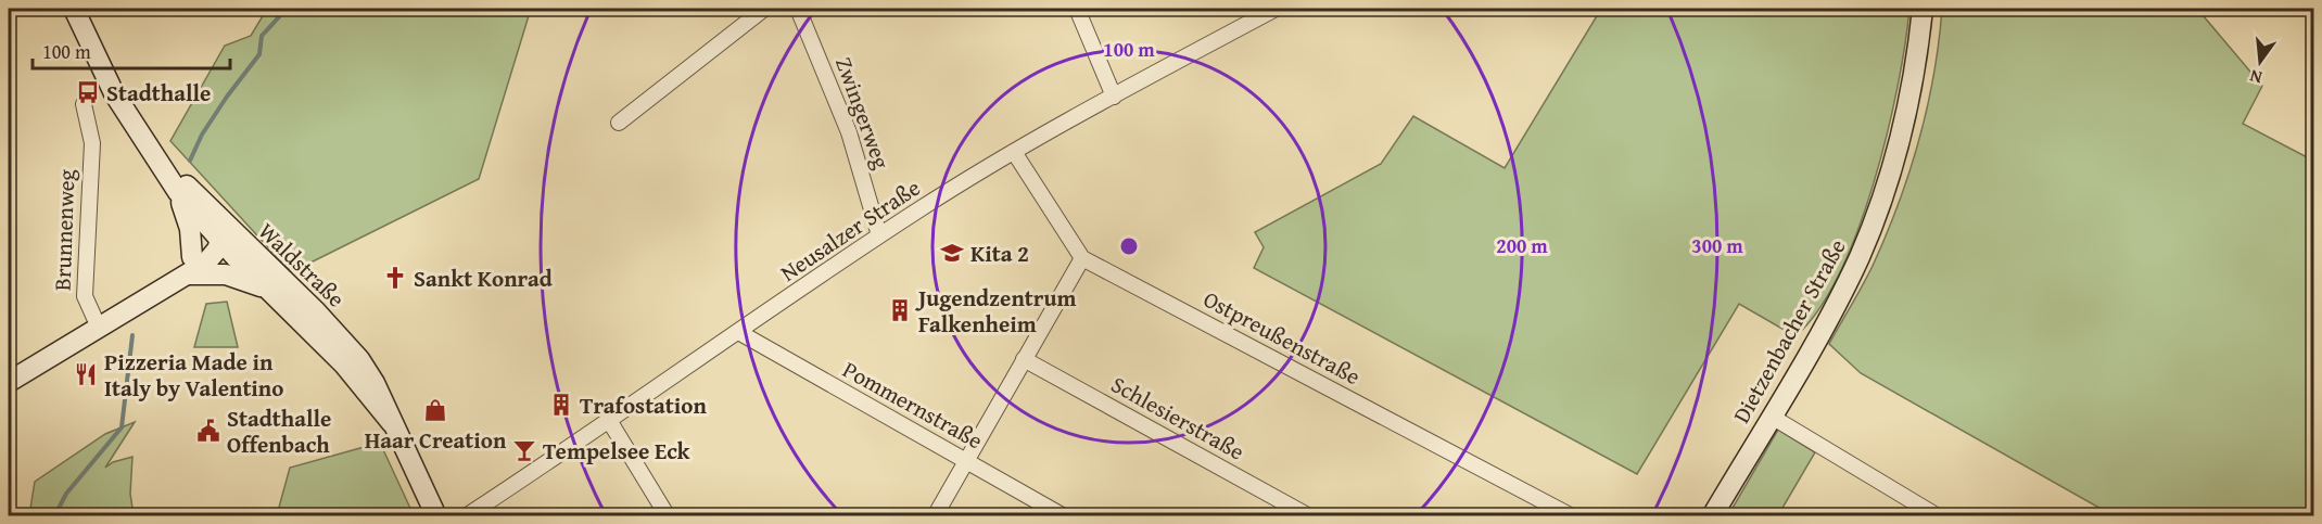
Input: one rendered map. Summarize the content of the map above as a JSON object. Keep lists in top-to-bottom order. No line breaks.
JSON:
{"streets":{"main road":["Waldstraße","Dietzenbacher Straße"],"street":["Zwingerweg","Brunnenweg","Neusalzer Straße","Ostpreußenstraße","Pommernstraße","Schlesierstraße"]},"crossings":[["Zwingerweg","Neusalzer Straße"],["Neusalzer Straße","Ostpreußenstraße"],["Neusalzer Straße","Pommernstraße"]],"places":{"bus stop":["Stadthalle"],"school or university":["Kita 2"],"church":["Sankt Konrad"],"building":["Jugendzentrum Falkenheim","Trafostation"],"restaurant":["Pizzeria Made in Italy by Valentino"],"shop":["Haar Creation"],"public building":["Stadthalle Offenbach"],"bar":["Tempelsee Eck"]},"scale_bar":"100 m","north":"bottom","rings":["100 m","200 m","300 m"]}
